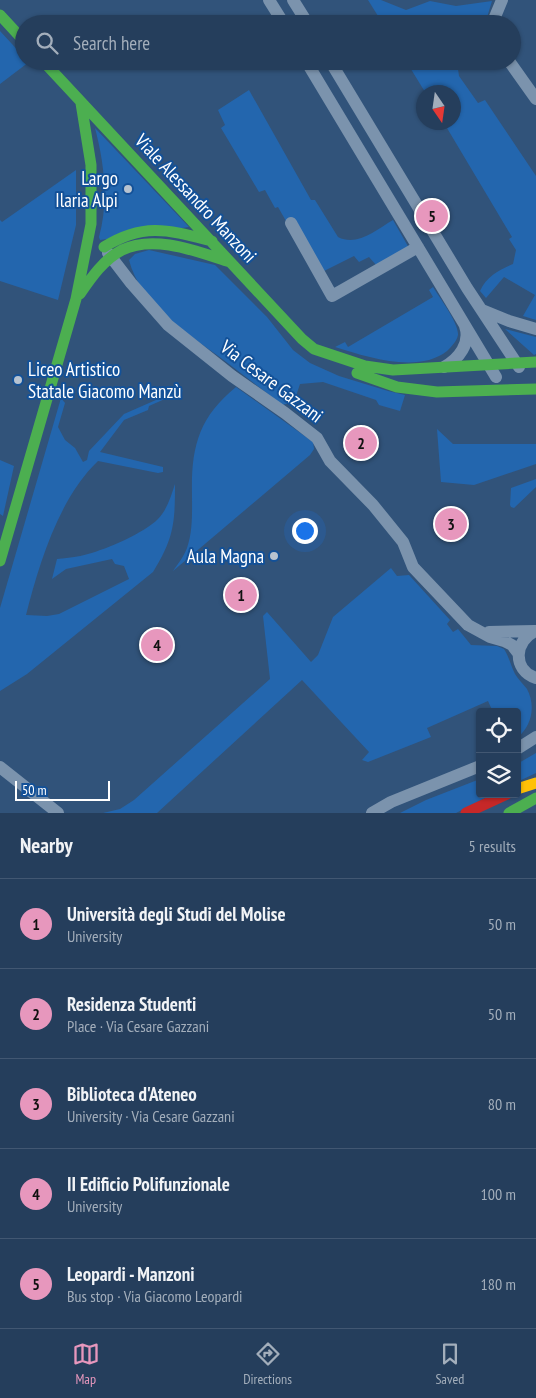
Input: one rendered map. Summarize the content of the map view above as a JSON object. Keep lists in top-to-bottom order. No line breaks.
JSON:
{"streets":{"street":["Viale Alessandro Manzoni","Via Cesare Gazzani"]},"places":["Largo Ilaria Alpi","Liceo Artistico Statale Giacomo Manzù","Aula Magna"],"scale_bar":"50 m","north":"bottom","page":{"search":"Search here","pins":["5","2","3","1","4"],"scale":"50 m","heading":["Nearby","5 results"],"list":[{"mark":"1","name":"Università degli Studi del Molise","note":"University","value":"50 m"},{"mark":"2","name":"Residenza Studenti","note":"Place · Via Cesare Gazzani","value":"50 m"},{"mark":"3","name":"Biblioteca d'Ateneo","note":"University · Via Cesare Gazzani","value":"80 m"},{"mark":"4","name":"II Edificio Polifunzionale","note":"University","value":"100 m"},{"mark":"5","name":"Leopardi - Manzoni","note":"Bus stop · Via Giacomo Leopardi","value":"180 m"}],"nav":["Map","Directions","Saved"]}}
